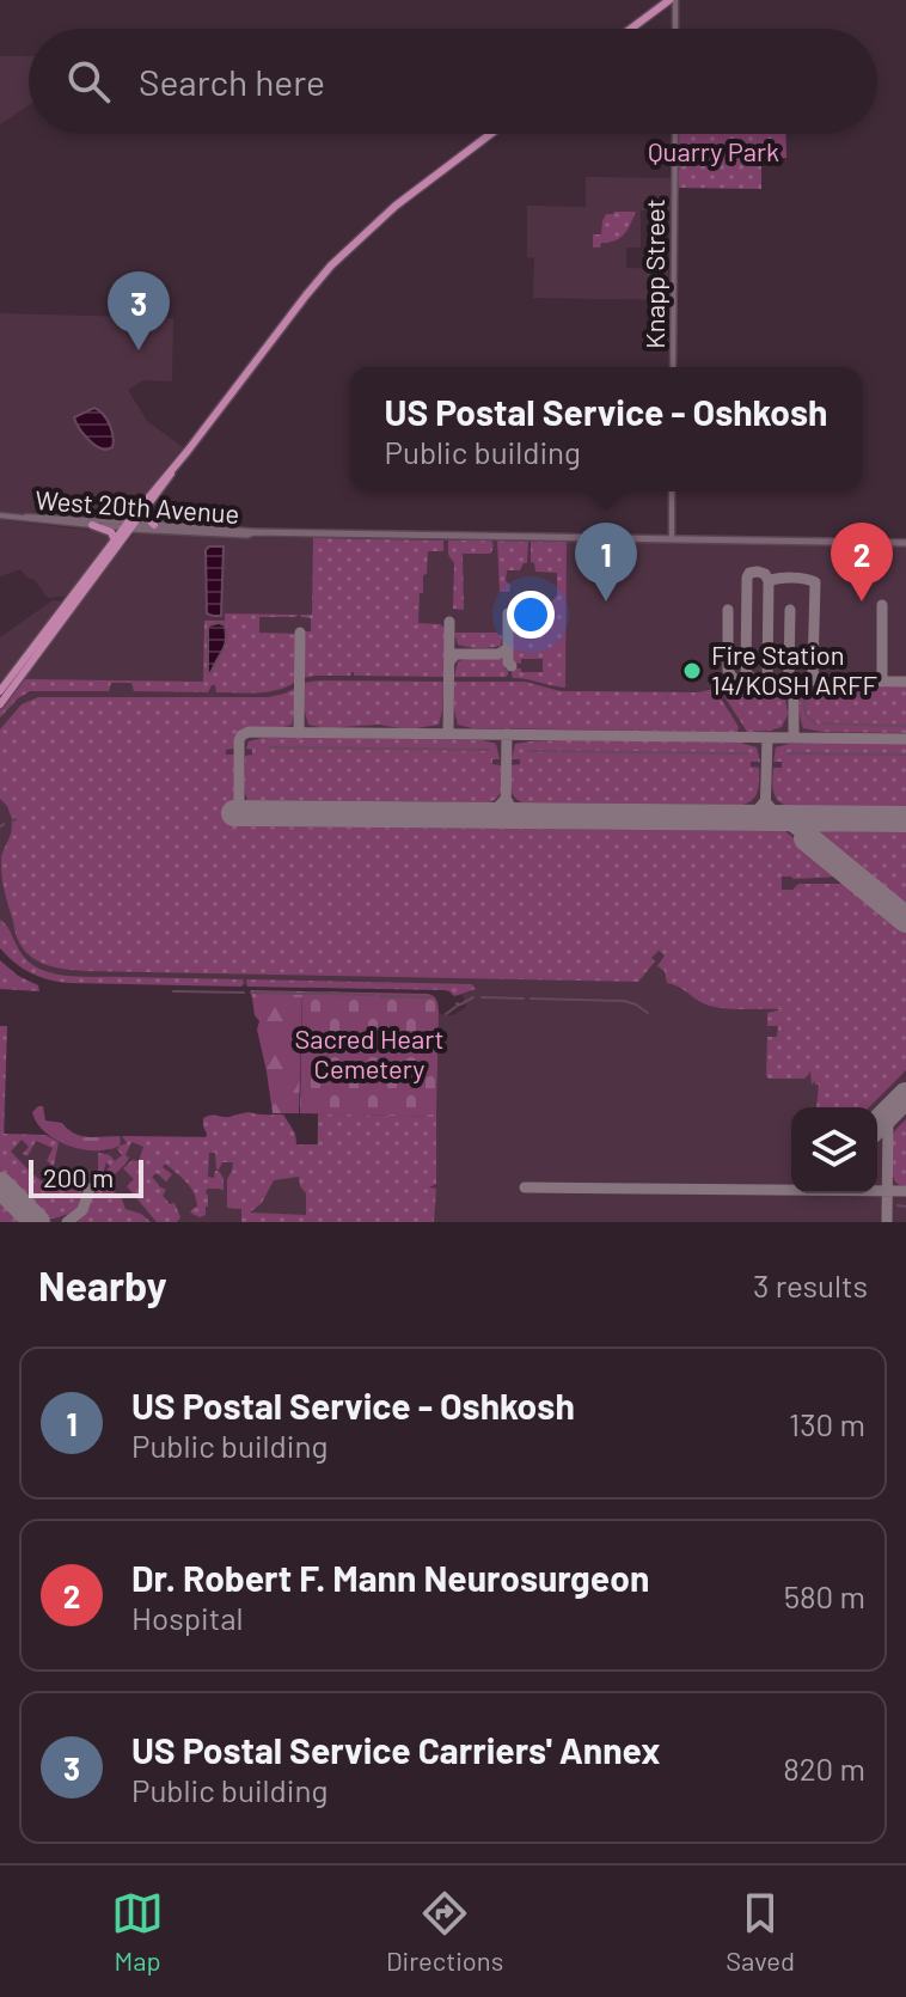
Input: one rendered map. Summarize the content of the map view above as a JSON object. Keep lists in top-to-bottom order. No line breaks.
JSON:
{"streets":{"main road":["West 20th Avenue"],"street":["Knapp Street"]},"parks":["Quarry Park","Sacred Heart Cemetery"],"places":["Fire Station 14/KOSH ARFF"],"scale_bar":"200 m","page":{"search":"Search here","pins":["3","1","2"],"popup":["US Postal Service - Oshkosh","Public building"],"scale":"200 m","heading":["Nearby","3 results"],"list":[{"mark":"1","name":"US Postal Service - Oshkosh","note":"Public building","value":"130 m"},{"mark":"2","name":"Dr. Robert F. Mann Neurosurgeon","note":"Hospital","value":"580 m"},{"mark":"3","name":"US Postal Service Carriers' Annex","note":"Public building","value":"820 m"}],"nav":["Map","Directions","Saved"]}}
